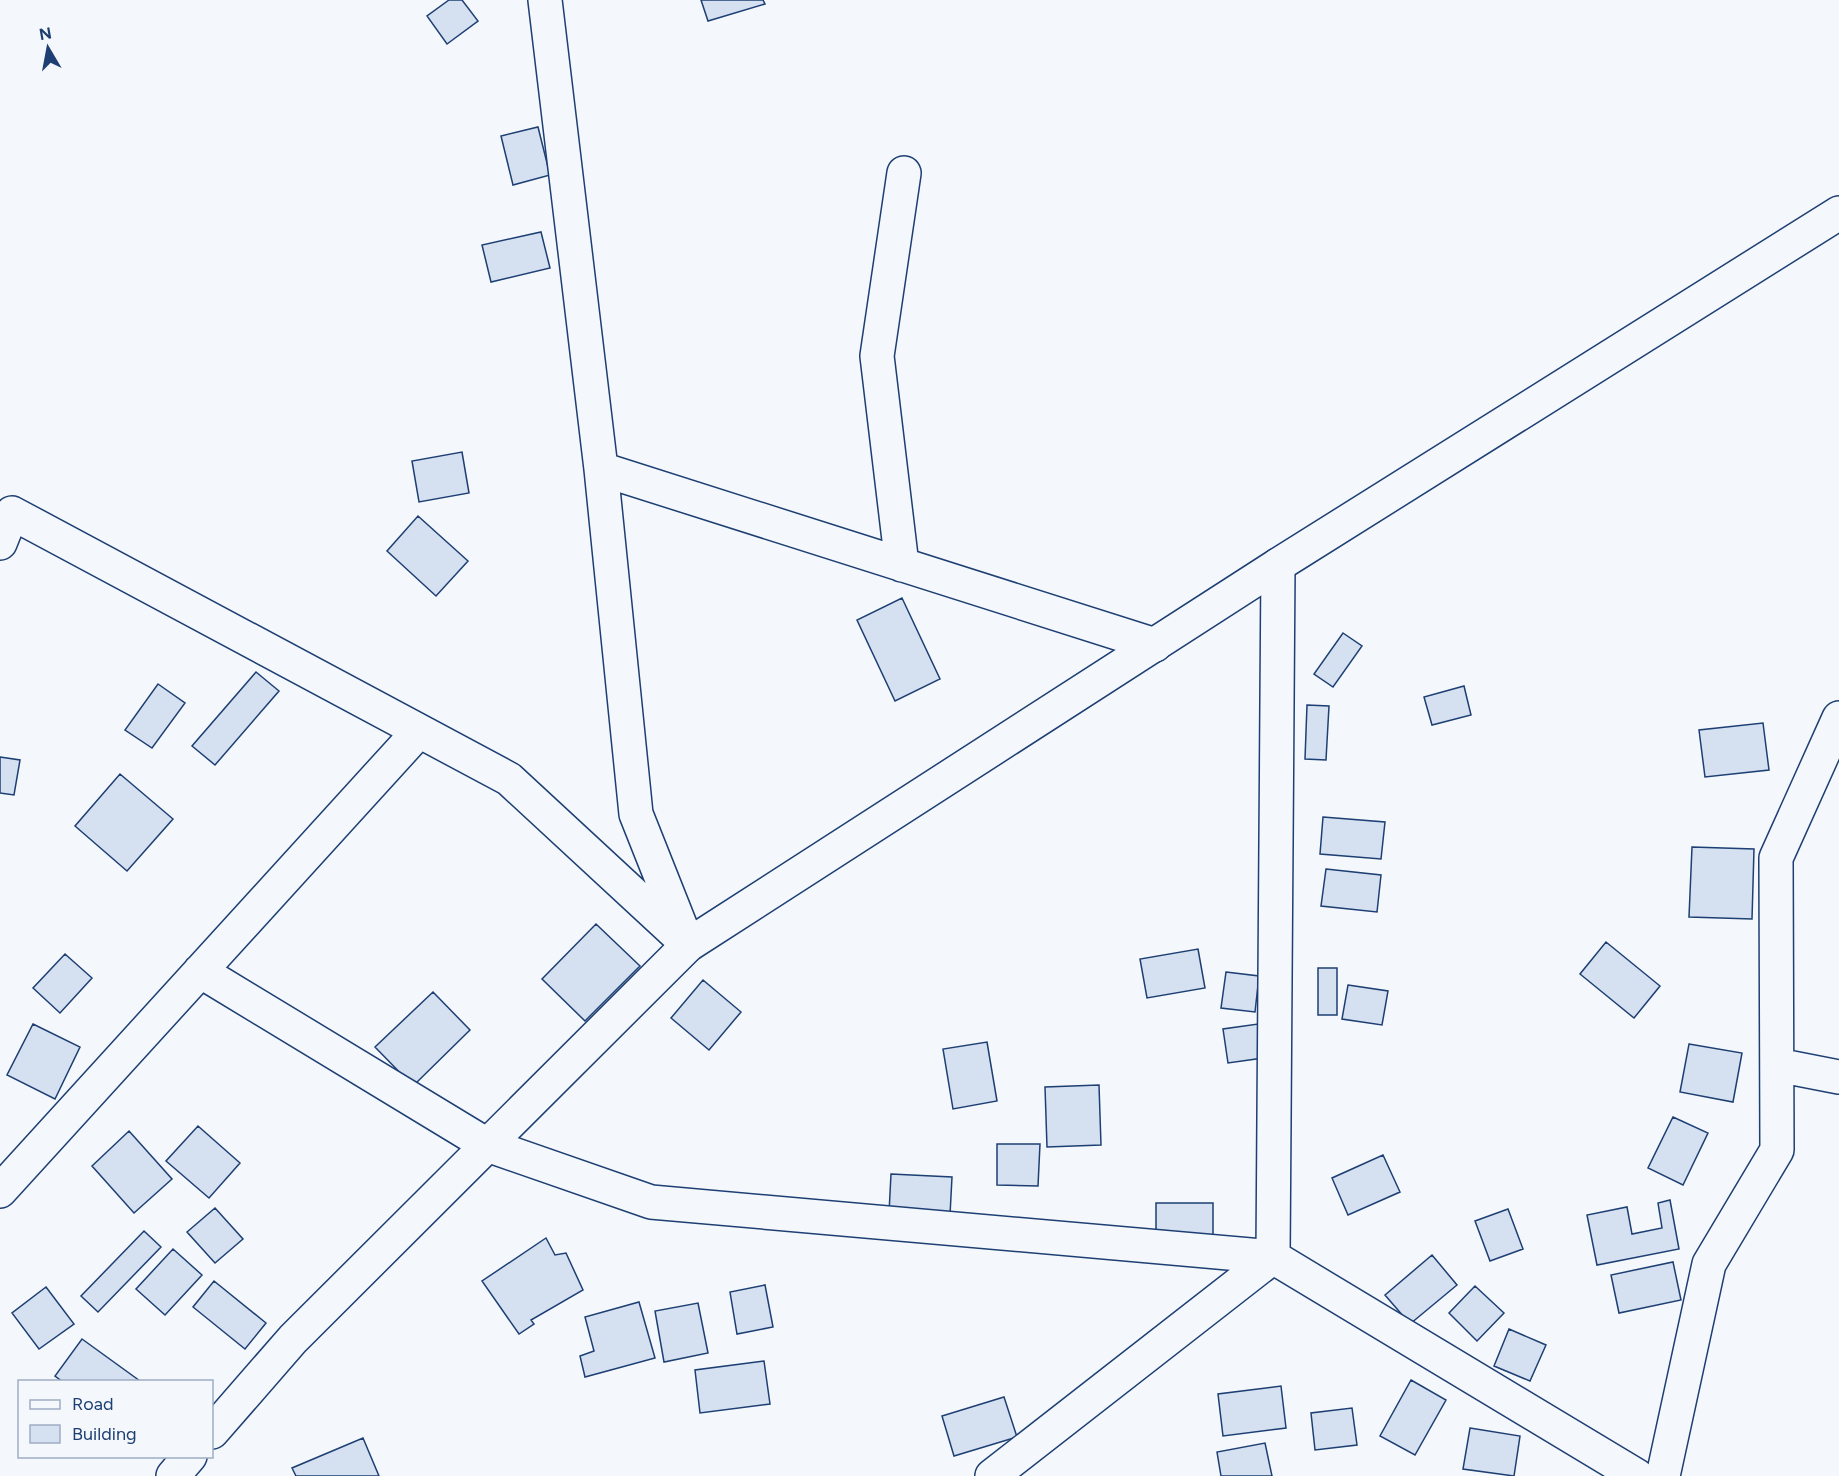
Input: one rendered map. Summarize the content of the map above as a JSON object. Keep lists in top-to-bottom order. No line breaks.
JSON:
{"legend":["Road","Building"],"north":"top"}
